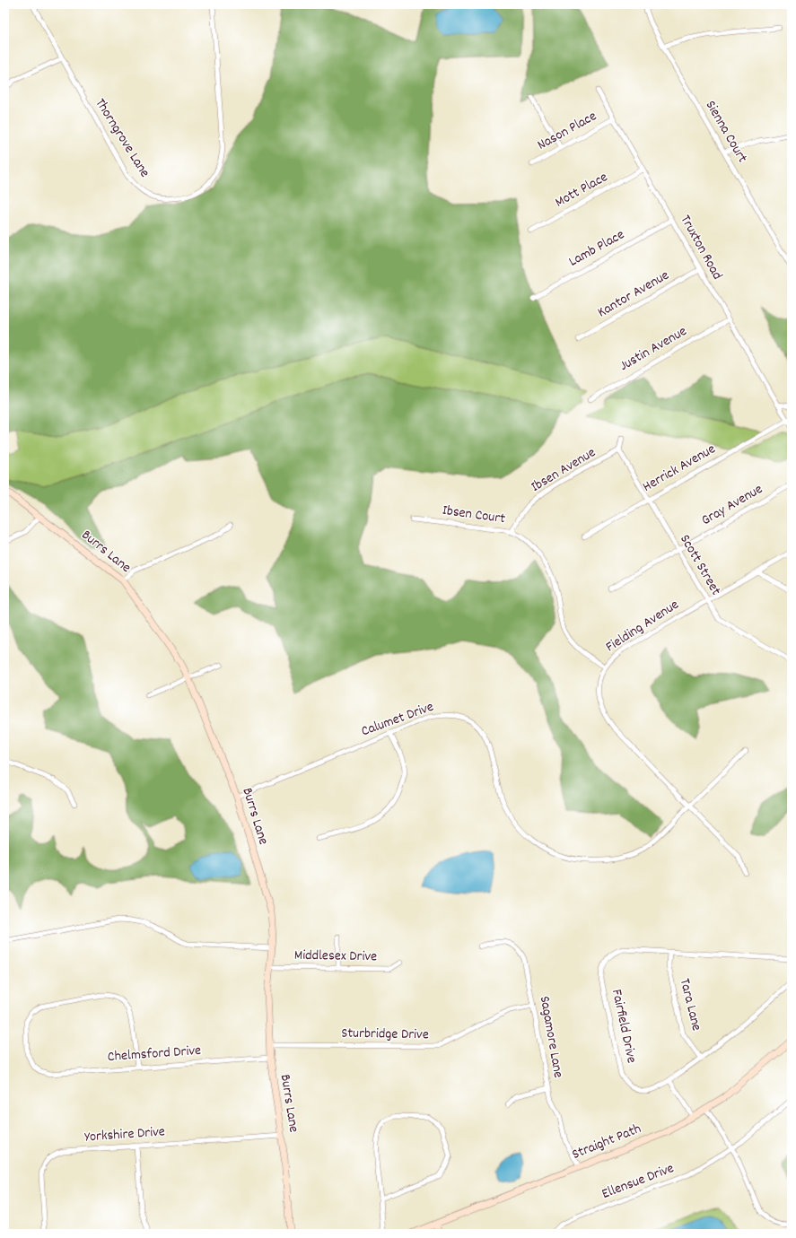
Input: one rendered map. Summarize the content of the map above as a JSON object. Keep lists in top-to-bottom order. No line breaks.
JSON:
{"streets":{"street":["Nason Place","Sienna Court","Thorngrove Lane","Mott Place","Truxton Road","Lamb Place","Kantor Avenue","Justin Avenue","Herrick Avenue","Ibsen Avenue","Gray Avenue","Ibsen Court","Burrs Lane","Scott Street","Fielding Avenue","Calumet Drive","Middlesex Drive","Tara Lane","Fairfield Drive","Sturbridge Drive","Sagamore Lane","Chelmsford Drive","Yorkshire Drive","Straight Path","Ellensue Drive"]},"crossings":[["Nason Place","Truxton Road"],["Mott Place","Truxton Road"],["Truxton Road","Lamb Place"],["Truxton Road","Kantor Avenue"],["Truxton Road","Justin Avenue"],["Truxton Road","Herrick Avenue"],["Herrick Avenue","Scott Street"],["Ibsen Avenue","Ibsen Court"],["Ibsen Avenue","Scott Street"],["Gray Avenue","Scott Street"],["Ibsen Court","Fielding Avenue"],["Burrs Lane","Calumet Drive"],["Burrs Lane","Middlesex Drive"],["Burrs Lane","Sturbridge Drive"],["Burrs Lane","Chelmsford Drive"],["Burrs Lane","Yorkshire Drive"],["Scott Street","Fielding Avenue"],["Fielding Avenue","Calumet Drive"],["Tara Lane","Fairfield Drive"],["Sturbridge Drive","Sagamore Lane"],["Sagamore Lane","Straight Path"]]}
